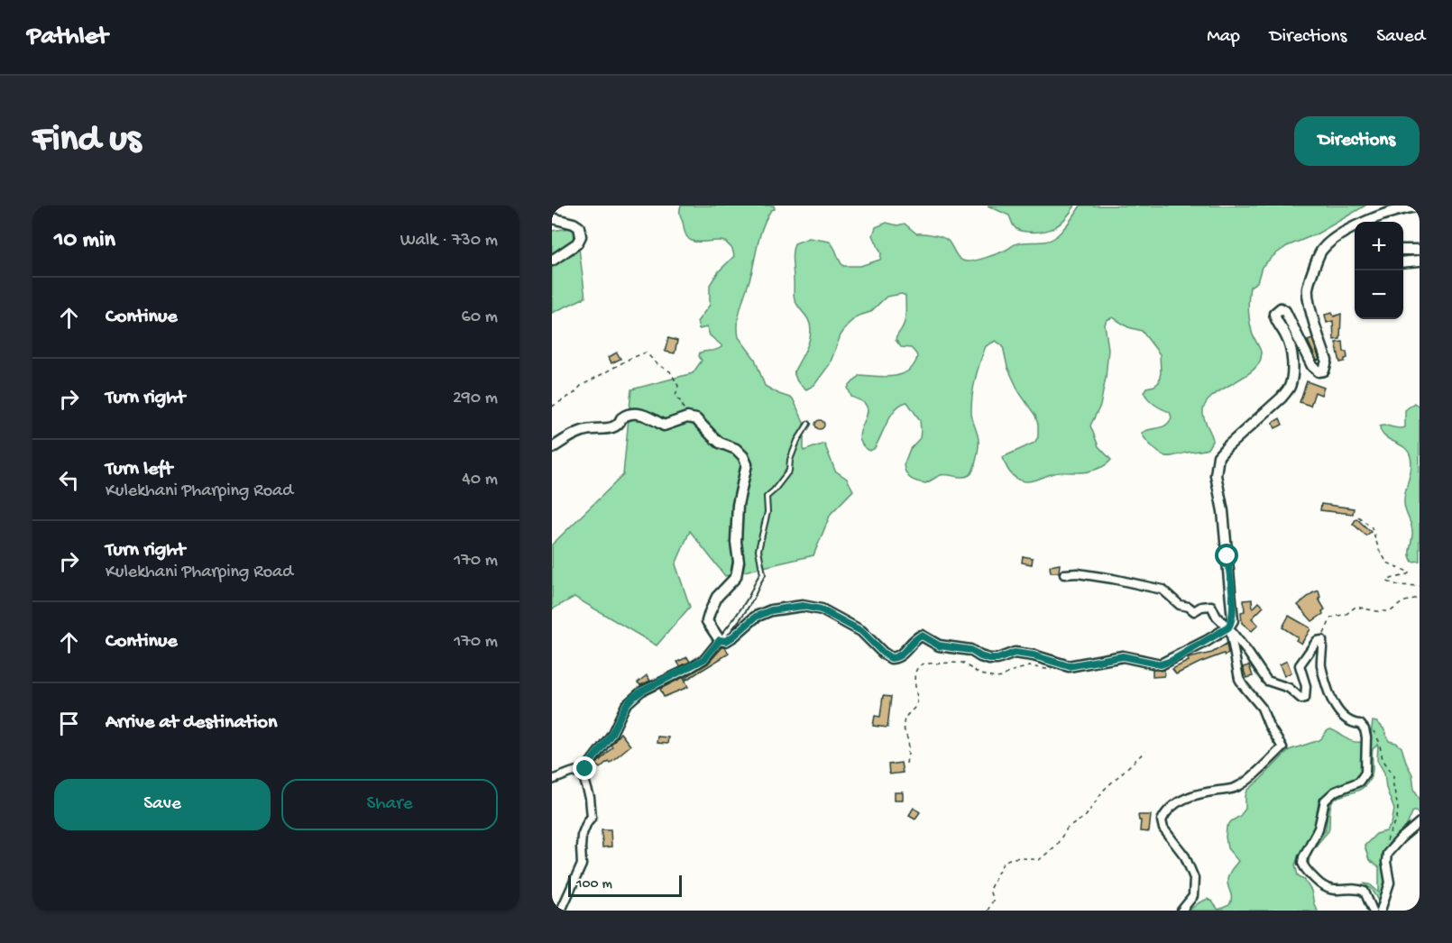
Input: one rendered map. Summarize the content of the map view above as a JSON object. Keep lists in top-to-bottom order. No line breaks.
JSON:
{"scale_bar":"100 m","page":{"header":"Pathlet","nav":["Map","Directions","Saved"],"buttons":["Directions",["Save","Share"]],"title":"Find us","heading":["10 min","Walk · 730 m"],"map_buttons":["+","−"],"list":[["Continue","60 m"],["Turn right","290 m"],["Turn left","Kulekhani Pharping Road","40 m"],["Turn right","Kulekhani Pharping Road","170 m"],["Continue","170 m"],"Arrive at destination"],"scale":"100 m"}}
